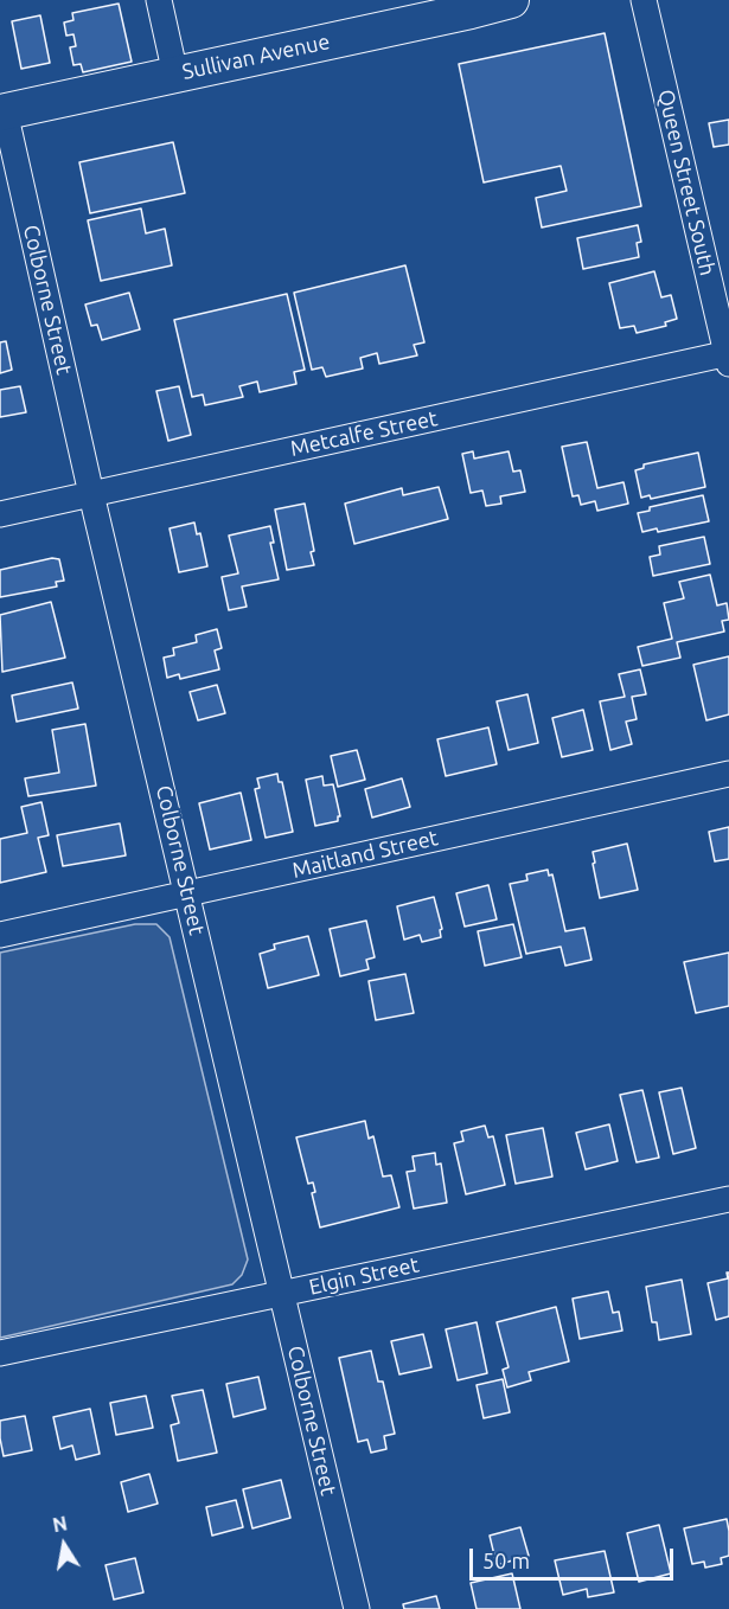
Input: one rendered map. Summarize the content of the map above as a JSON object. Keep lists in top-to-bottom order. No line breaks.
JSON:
{"streets":{"street":["Sullivan Avenue","Queen Street South","Colborne Street","Metcalfe Street","Maitland Street","Elgin Street"]},"crossings":[["Sullivan Avenue","Colborne Street"],["Queen Street South","Metcalfe Street"],["Colborne Street","Metcalfe Street"],["Colborne Street","Maitland Street"],["Colborne Street","Elgin Street"]],"scale_bar":"50 m","north":"top"}
